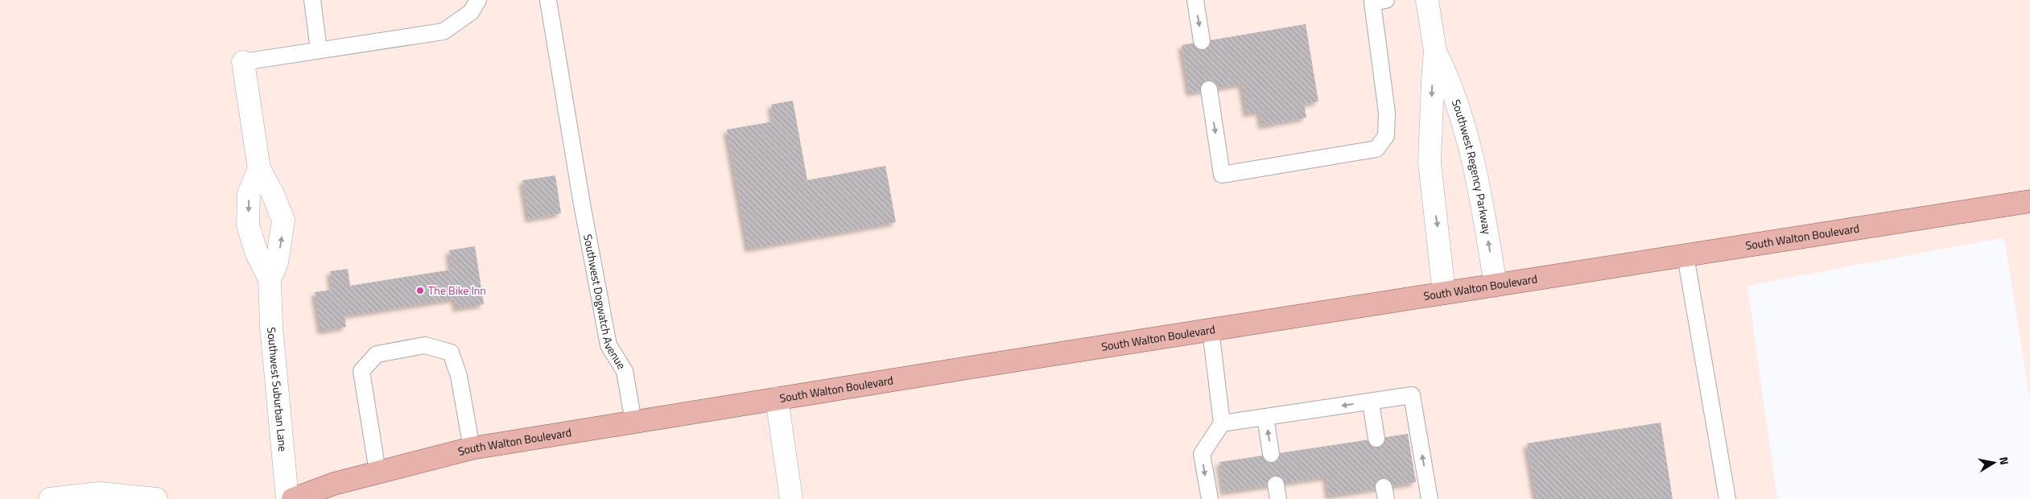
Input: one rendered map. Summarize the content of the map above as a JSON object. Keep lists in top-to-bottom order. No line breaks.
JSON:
{"streets":{"main road":["South Walton Boulevard"],"street":["Southwest Regency Parkway","Southwest Suburban Lane"],"lane":["Southwest Dogwatch Avenue"]},"crossings":[["Southwest Regency Parkway","South Walton Boulevard"],["South Walton Boulevard","Southwest Dogwatch Avenue"]],"places":["The Bike Inn"],"north":"right"}
